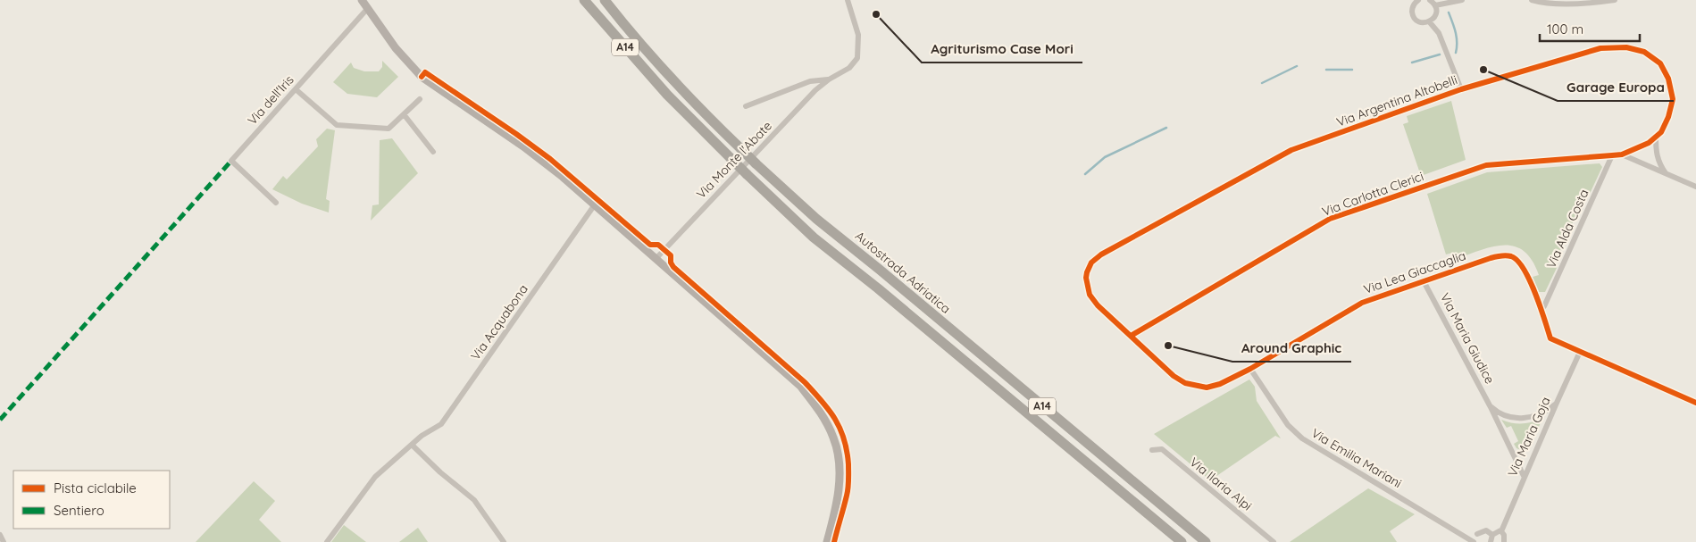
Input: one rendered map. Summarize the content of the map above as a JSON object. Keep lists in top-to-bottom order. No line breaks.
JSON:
{"streets":{"highway":["A14","Autostrada Adriatica"],"street":["Via dell'Iris","Via Argentina Altobelli","Via Monte l'Abate","Via Carlotta Clerici","Via Alda Costa","Via Lea Giaccaglia","Via Acquabona","Via Maria Giudice","Via Maria Goja","Via Emilia Mariani","Via Ilaria Alpi"]},"crossings":[["Via Argentina Altobelli","Via Carlotta Clerici"],["Via Argentina Altobelli","Via Lea Giaccaglia"],["Via Carlotta Clerici","Via Alda Costa"],["Via Carlotta Clerici","Via Lea Giaccaglia"],["Via Alda Costa","Via Lea Giaccaglia"],["Via Lea Giaccaglia","Via Maria Giudice"],["Via Lea Giaccaglia","Via Maria Goja"],["Via Lea Giaccaglia","Via Emilia Mariani"],["Via Maria Giudice","Via Maria Goja"]],"places":["Agriturismo Case Mori","Garage Europa","Around Graphic"],"legend":["Pista ciclabile","Sentiero"],"scale_bar":"100 m"}
